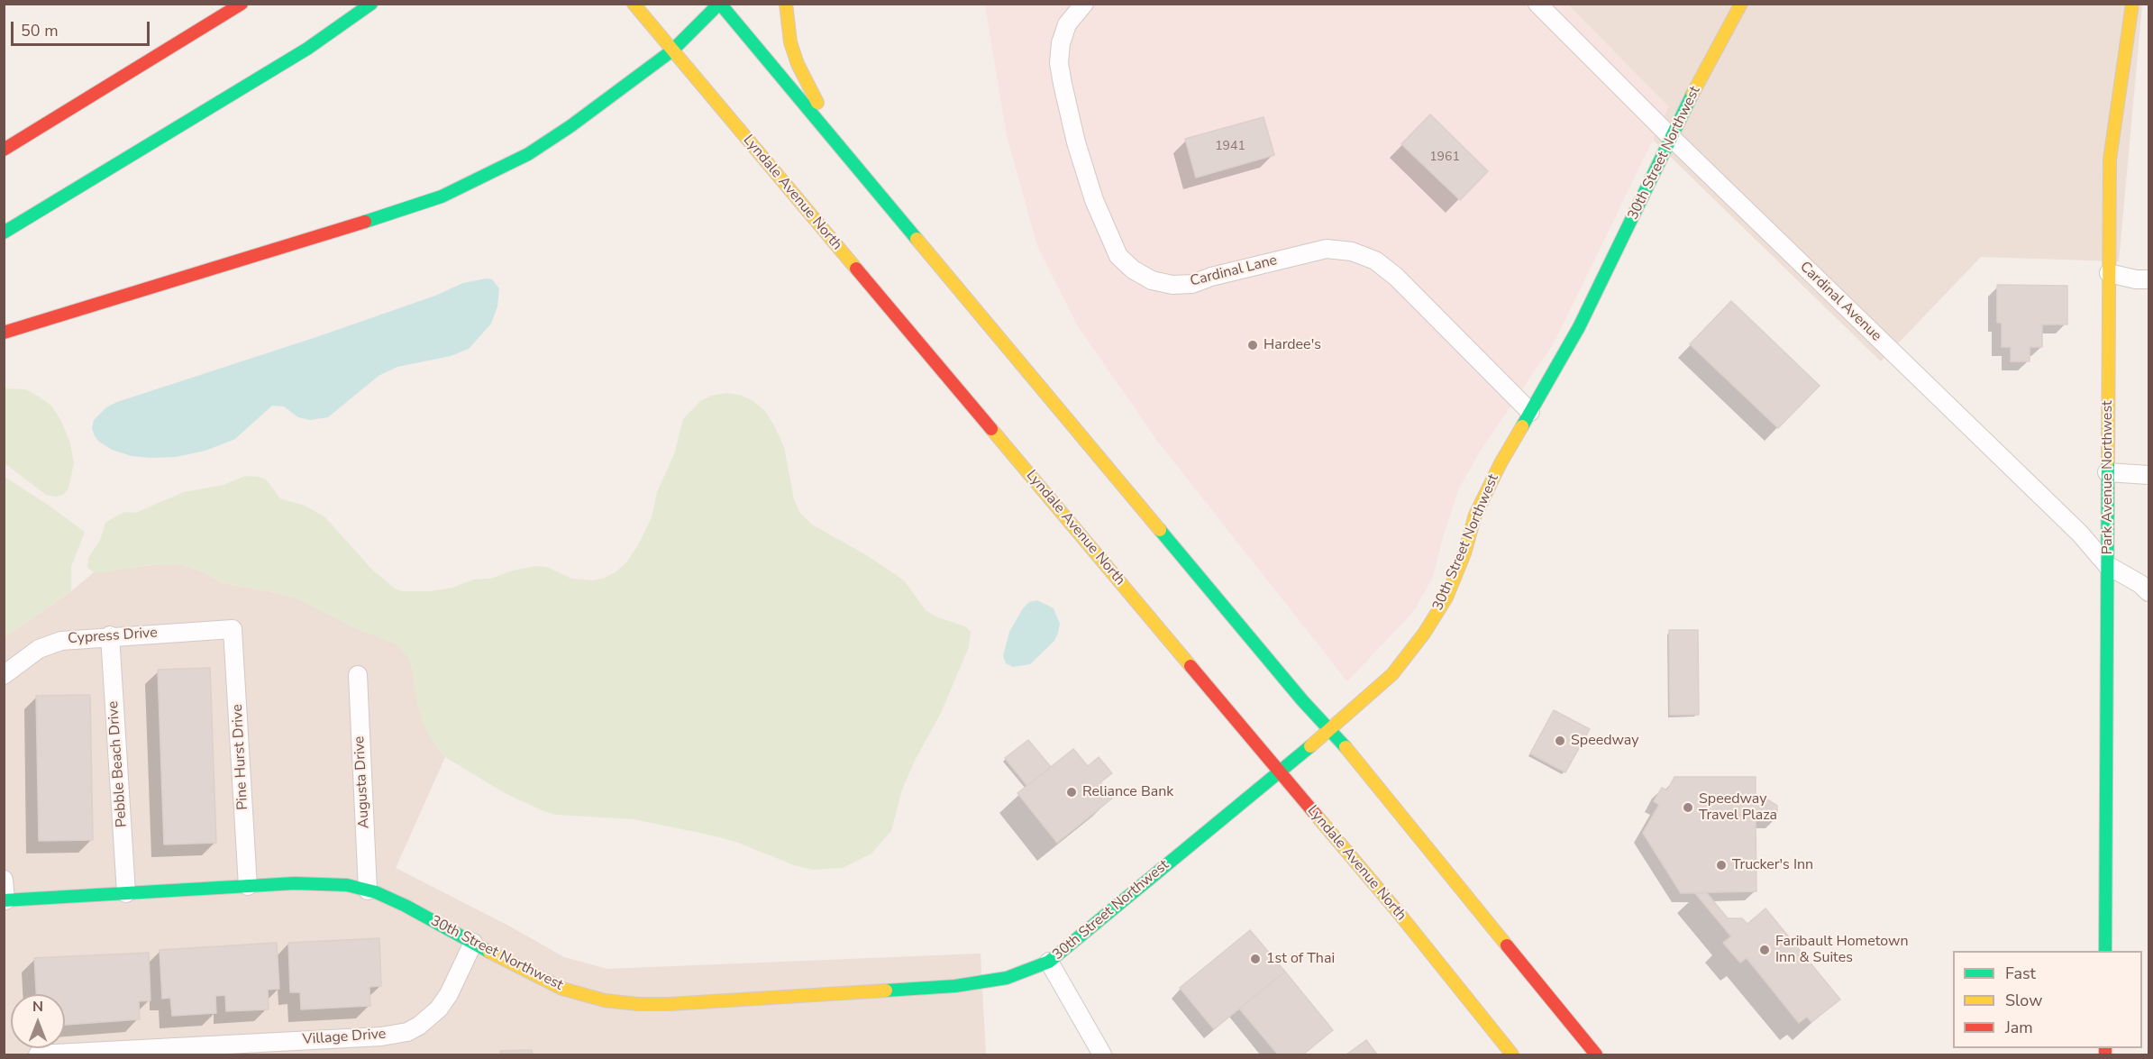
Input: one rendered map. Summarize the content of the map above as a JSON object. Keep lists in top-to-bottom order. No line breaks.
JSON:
{"streets":{"main road":["30th Street Northwest","Lyndale Avenue North","Park Avenue Northwest"],"street":["Cardinal Lane","Cardinal Avenue","Cypress Drive","Pine Hurst Drive","Pebble Beach Drive","Augusta Drive","Village Drive"]},"crossings":[["30th Street Northwest","Lyndale Avenue North"],["30th Street Northwest","Cardinal Lane"],["30th Street Northwest","Cardinal Avenue"],["30th Street Northwest","Pine Hurst Drive"],["30th Street Northwest","Pebble Beach Drive"],["30th Street Northwest","Augusta Drive"],["30th Street Northwest","Village Drive"],["Cardinal Avenue","Park Avenue Northwest"],["Cypress Drive","Pine Hurst Drive"],["Cypress Drive","Pebble Beach Drive"]],"places":["Hardee's","Speedway","Reliance Bank","Speedway Travel Plaza","Trucker's Inn","Faribault Hometown Inn & Suites","1st of Thai"],"house_numbers":["1941","1961"],"legend":["Fast","Slow","Jam"],"scale_bar":"50 m","north":"top"}
